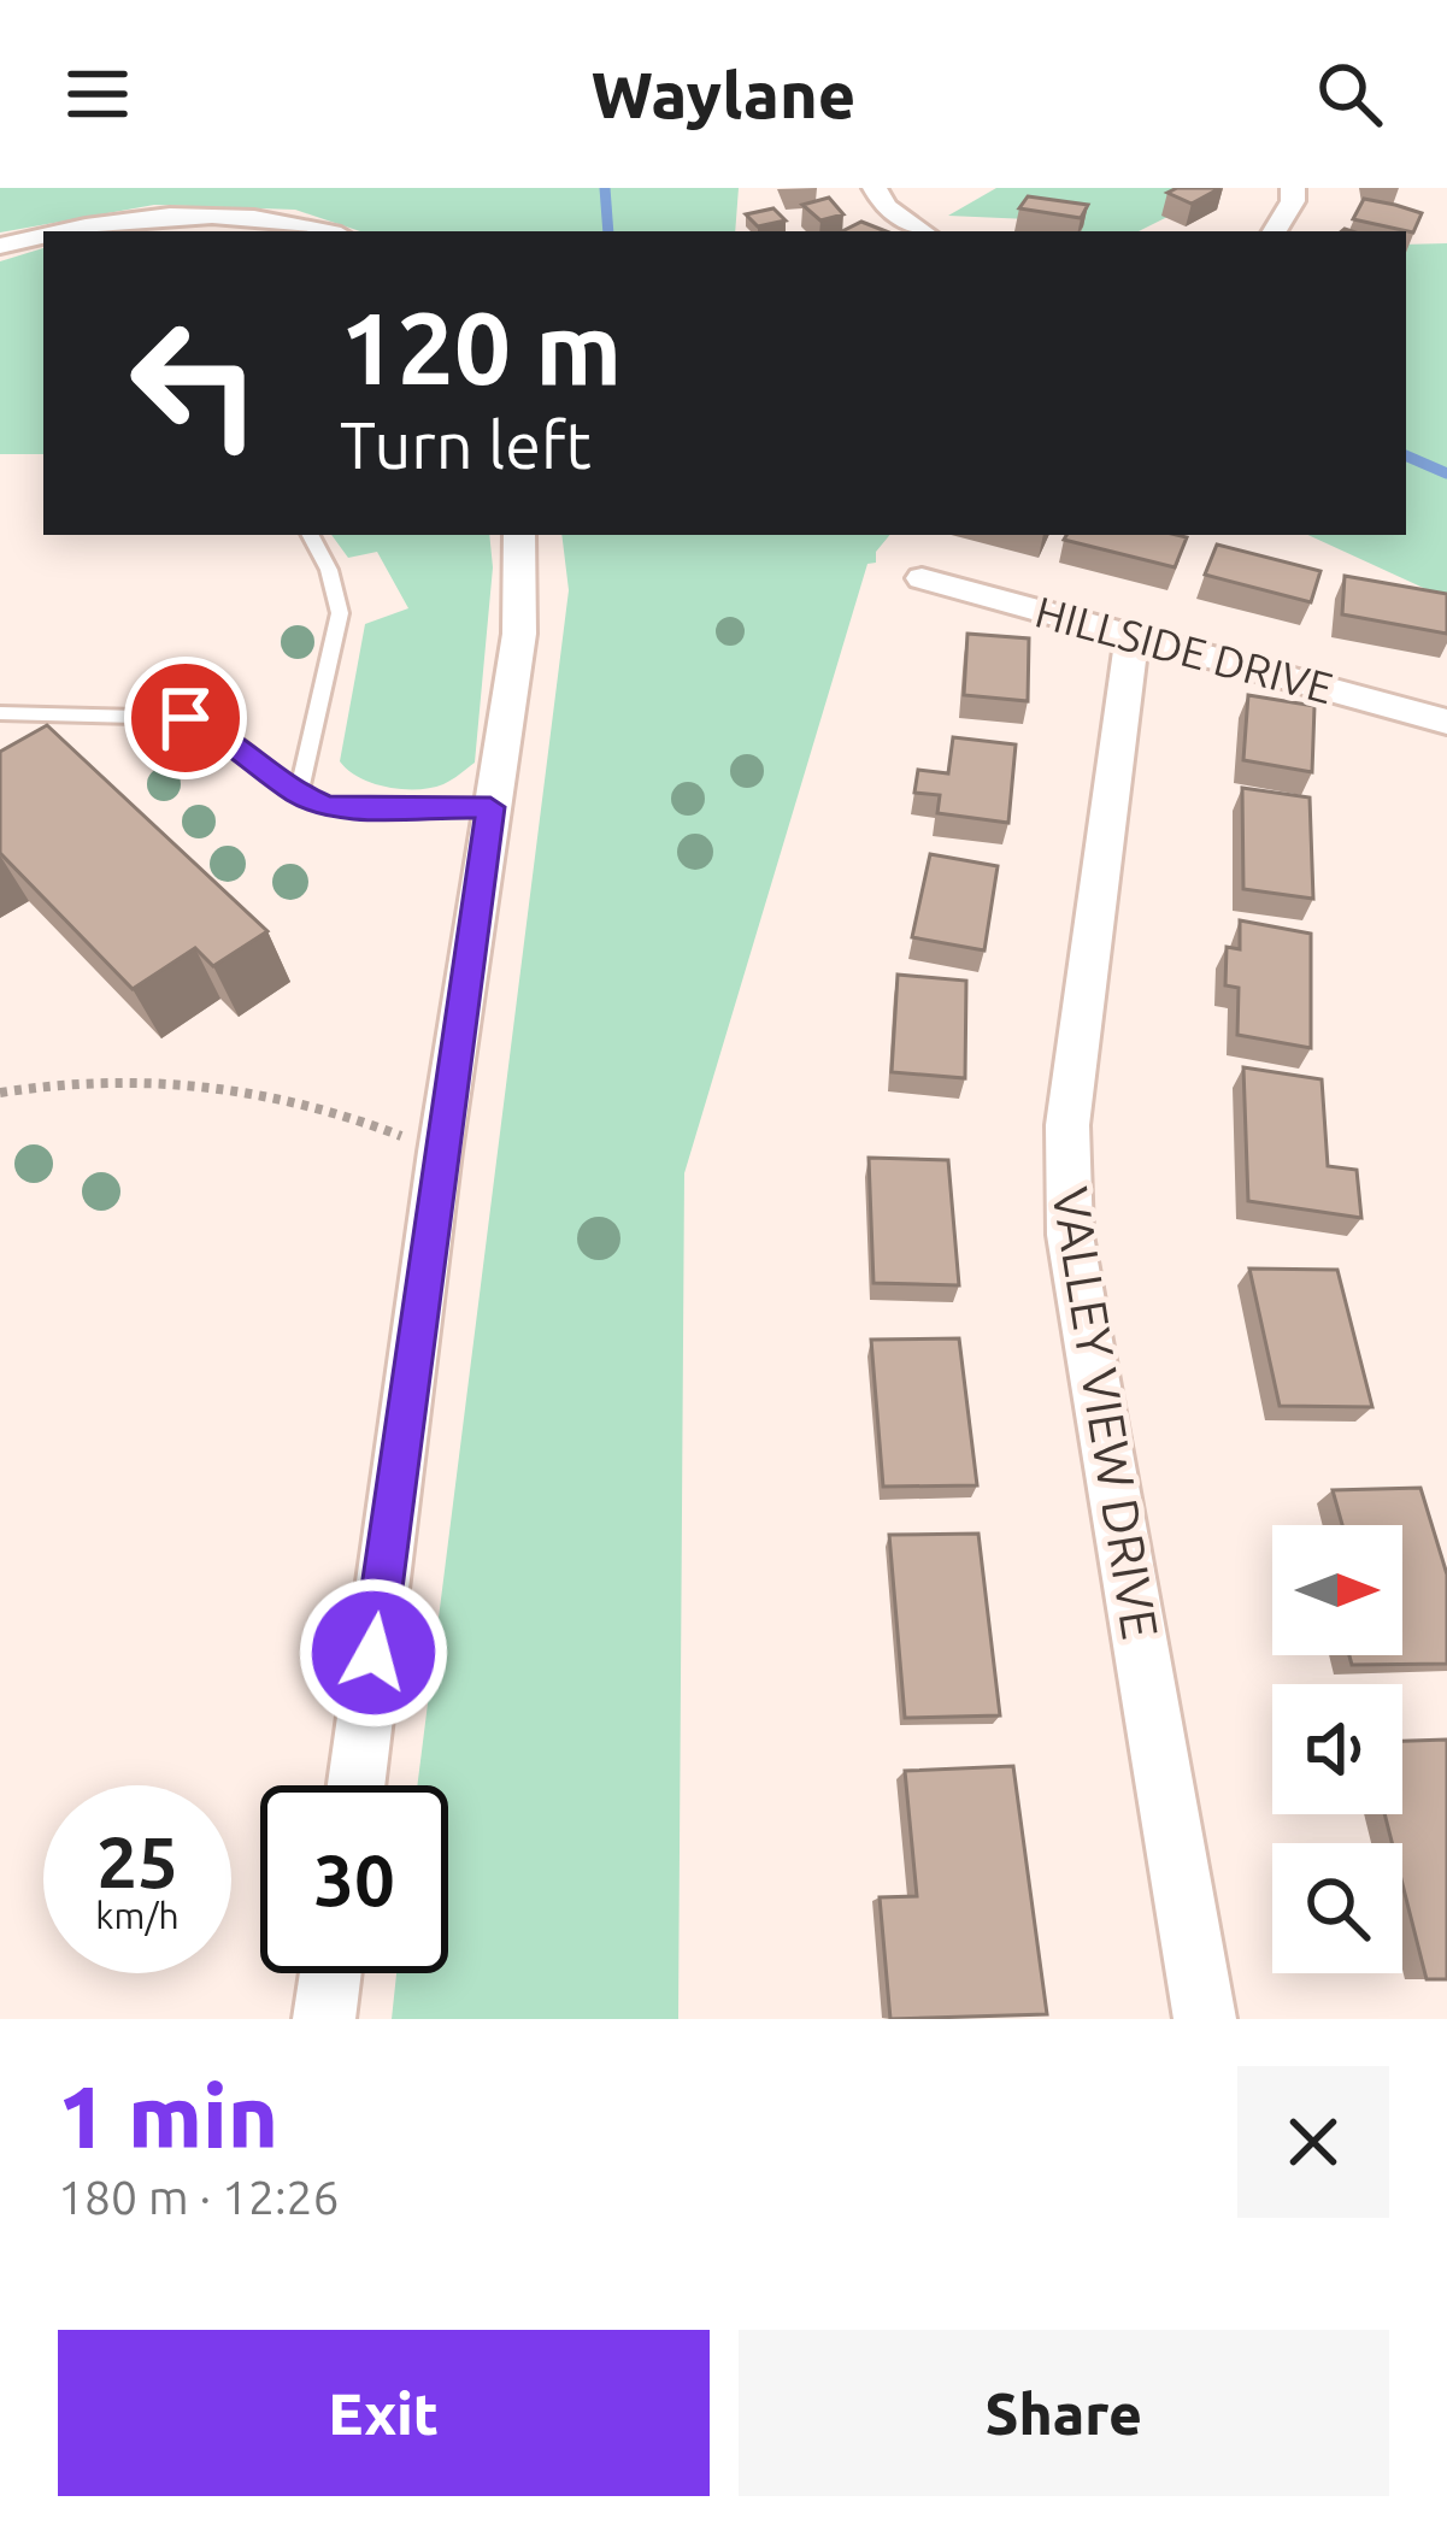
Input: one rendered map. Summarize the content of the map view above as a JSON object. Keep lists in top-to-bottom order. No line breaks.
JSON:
{"streets":{"street":["HILLSIDE DRIVE","VALLEY VIEW DRIVE"]},"crossings":[["HILLSIDE DRIVE","VALLEY VIEW DRIVE"]],"north":"right","page":{"header":"Waylane","turn":["120 m","Turn left"],"speed":"25 km/h","limit":"30","heading":["1 min","180 m · 12:26"],"buttons":["Exit","Share"]}}
